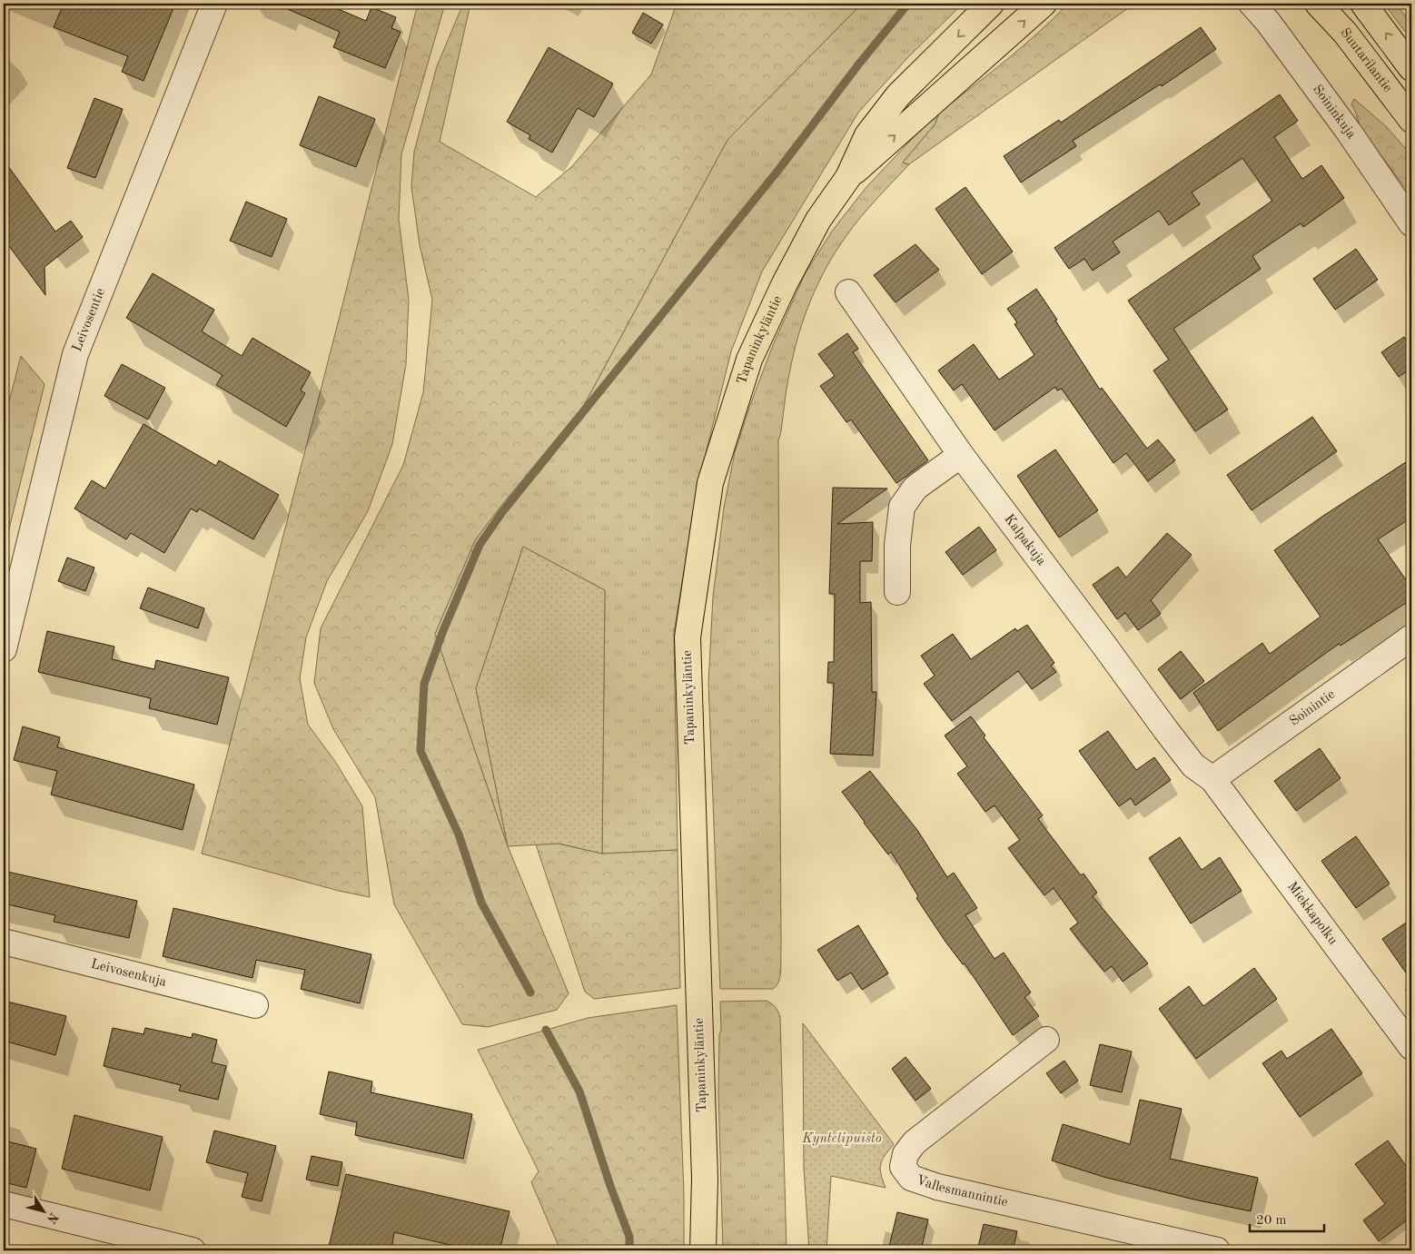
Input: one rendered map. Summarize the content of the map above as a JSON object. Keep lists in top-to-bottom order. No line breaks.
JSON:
{"streets":{"main road":["Suutarilantie","Tapaninkyläntie"],"street":["Soininkuja","Leivosentie","Kalpakuja","Soinintie","Miekkapolku","Leivosenkuja","Vallesmannintie"]},"crossings":[["Kalpakuja","Soinintie"],["Kalpakuja","Miekkapolku"],["Soinintie","Miekkapolku"]],"parks":["Kyntelipuisto"],"scale_bar":"20 m","north":"bottom right"}
